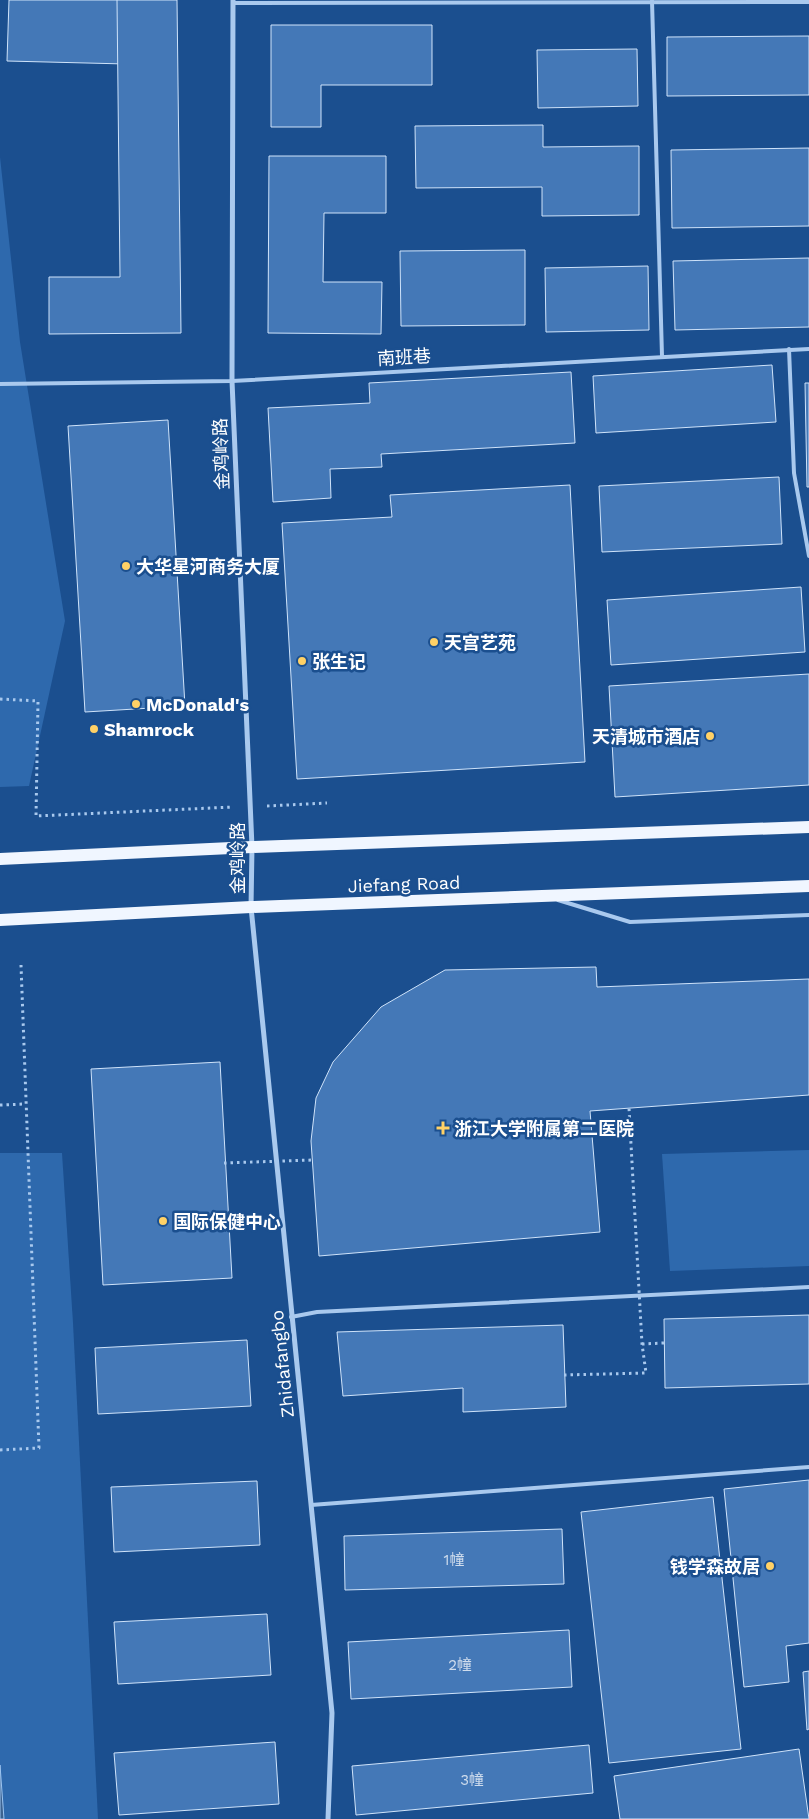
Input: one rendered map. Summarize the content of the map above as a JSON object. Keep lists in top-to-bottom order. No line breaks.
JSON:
{"streets":{"main road":["Jiefang Road"],"street":["金鸡岭路","Zhidafangbo"],"lane":["南班巷"]},"crossings":[["南班巷","金鸡岭路"],["金鸡岭路","Jiefang Road"],["金鸡岭路","Zhidafangbo"],["Jiefang Road","Zhidafangbo"]],"places":{"other":["大华星河商务大厦","天宫艺苑","张生记","McDonald's","Shamrock","天清城市酒店","国际保健中心","钱学森故居"],"health":["浙江大学附属第二医院"]},"house_numbers":["1幢","2幢","3幢"]}
